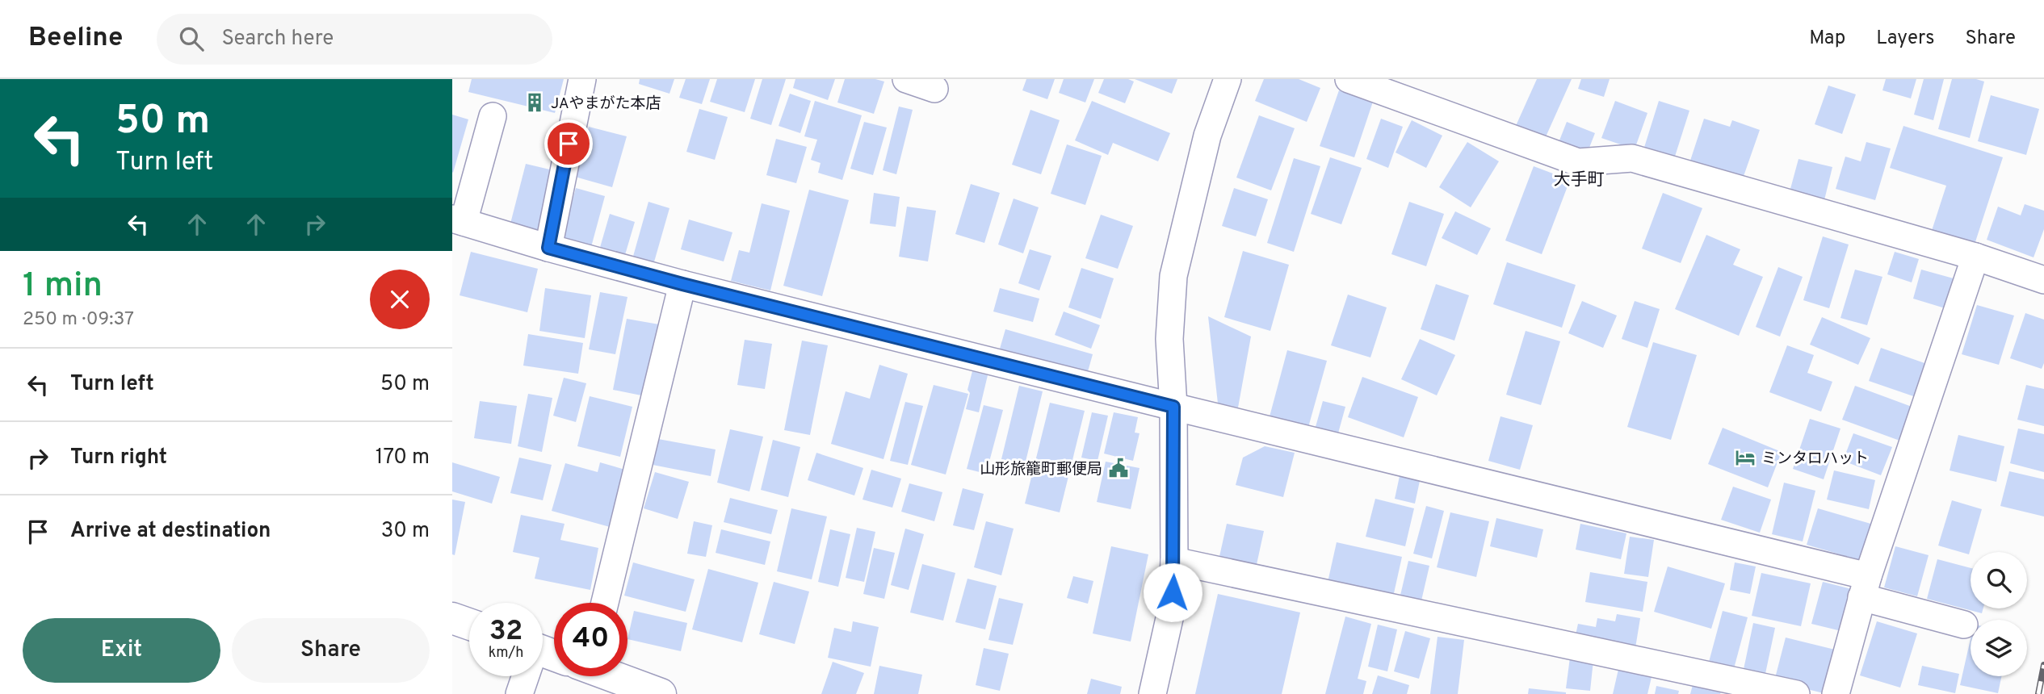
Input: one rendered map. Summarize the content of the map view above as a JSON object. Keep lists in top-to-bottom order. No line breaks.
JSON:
{"districts":["大手町"],"places":{"building":["JAやまがた本店"],"hotel":["ミンタロハット"],"public building":["山形旅籠町郵便局"]},"page":{"header":"Beeline","search":"Search here","nav":["Map","Layers","Share"],"turn":["50 m","Turn left"],"heading":["1 min","250 m · 09:37"],"list":[{"name":"Turn left","value":"50 m"},{"name":"Turn right","value":"170 m"},{"name":"Arrive at destination","value":"30 m"}],"speed":"32 km/h","limit":"40","buttons":["Exit","Share"]}}
